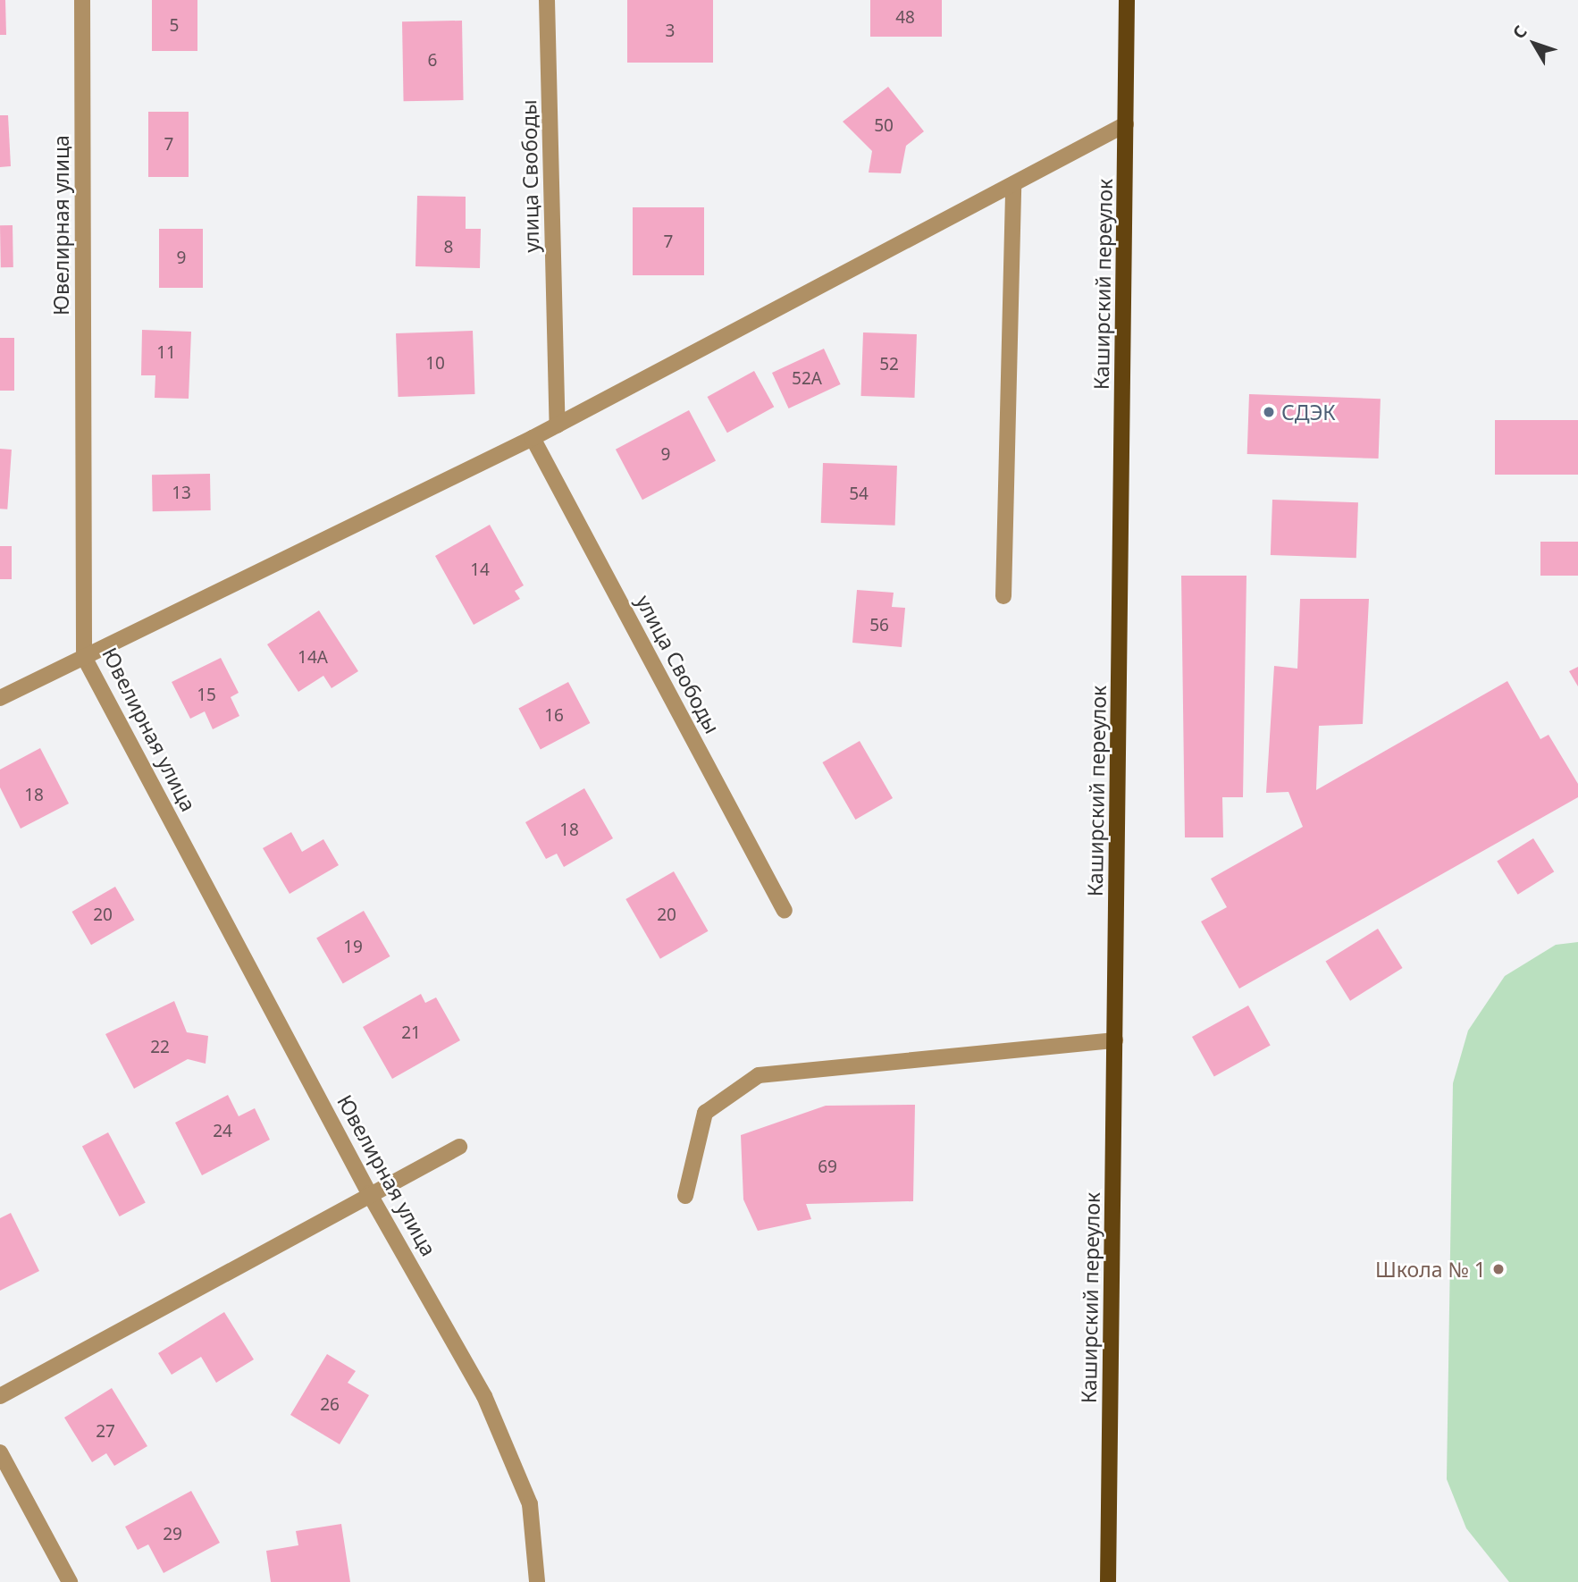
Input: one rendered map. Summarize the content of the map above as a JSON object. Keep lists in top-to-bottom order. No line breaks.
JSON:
{"streets":{"main road":["Каширский переулок"],"street":["улица Свободы","Ювелирная улица"]},"places":["СДЭК","Школа № 1"],"house_numbers":["48","5","3","6","50","7","7","8","9","11","10","52","52А","9","13","54","14","56","14А","15","16","18","18","20","20","19","21","22","24","69","26","27","29"],"north":"top left"}
